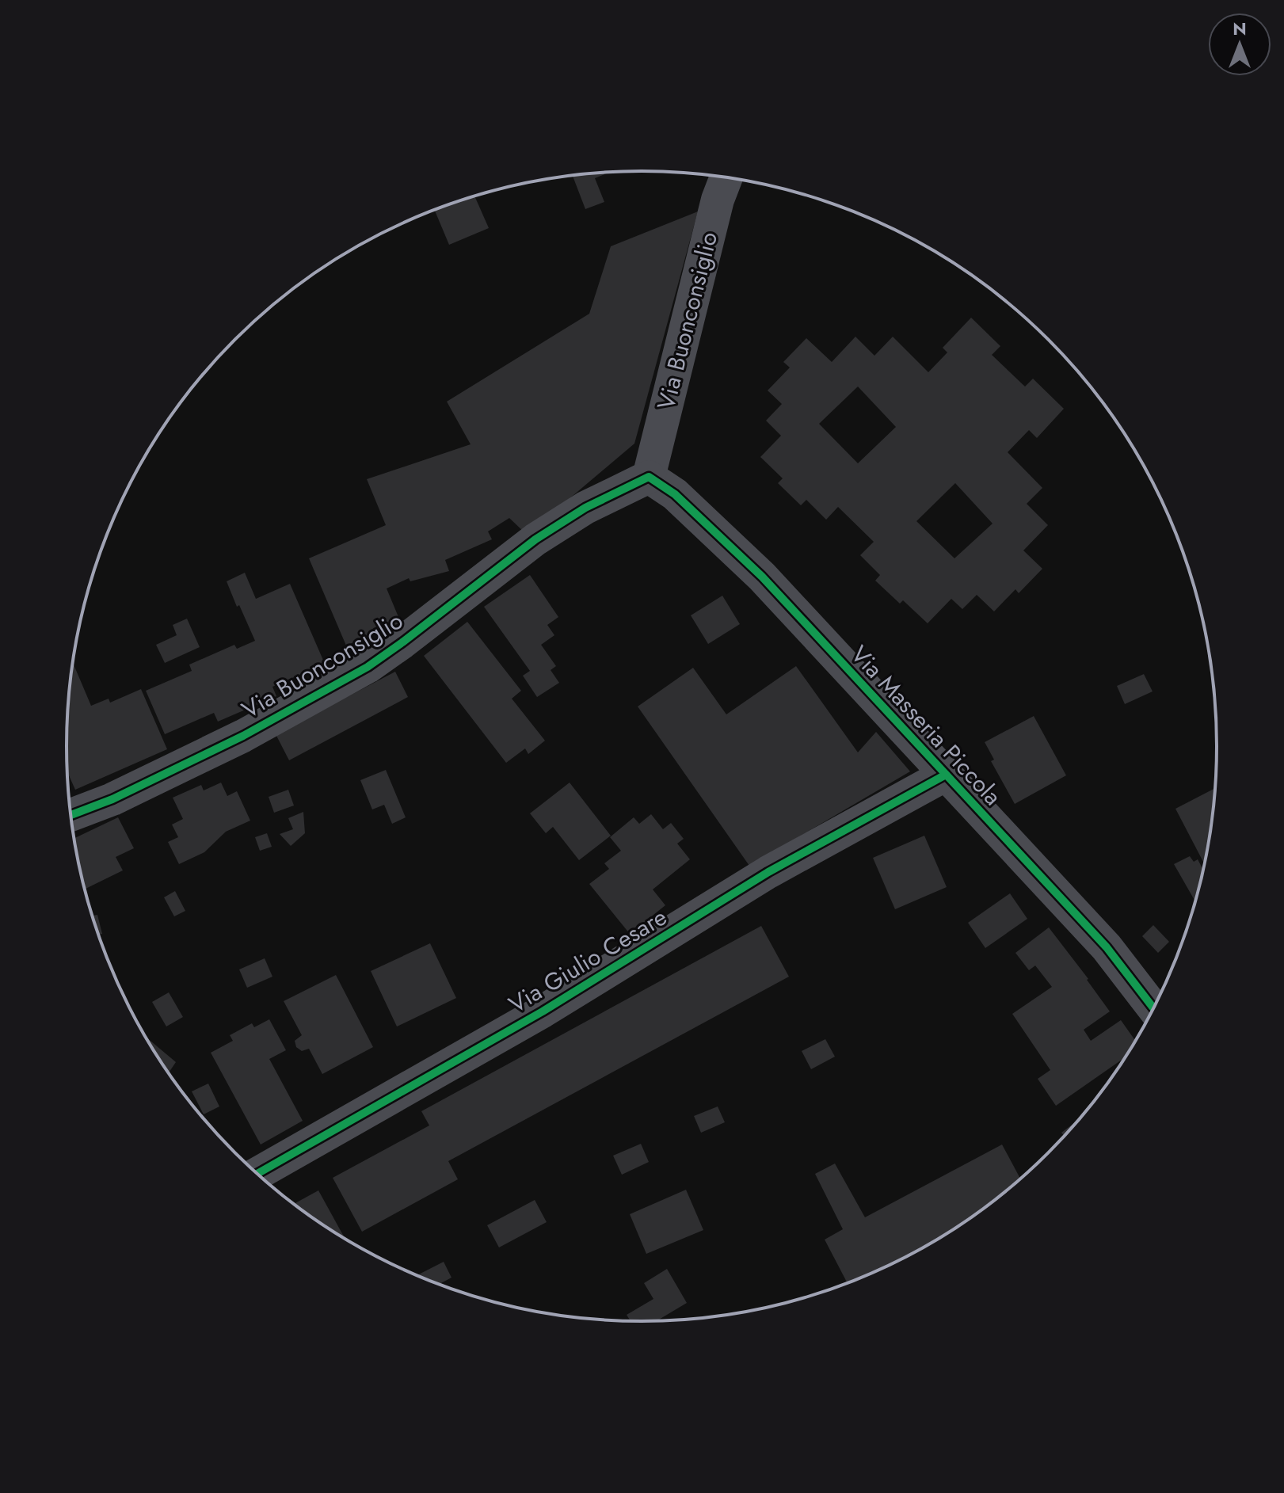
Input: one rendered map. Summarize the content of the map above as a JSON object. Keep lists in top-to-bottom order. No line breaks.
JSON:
{"streets":{"street":["Via Buonconsiglio","Via Masseria Piccola","Via Giulio Cesare"]},"crossings":[["Via Buonconsiglio","Via Masseria Piccola"],["Via Masseria Piccola","Via Giulio Cesare"]],"north":"top"}
